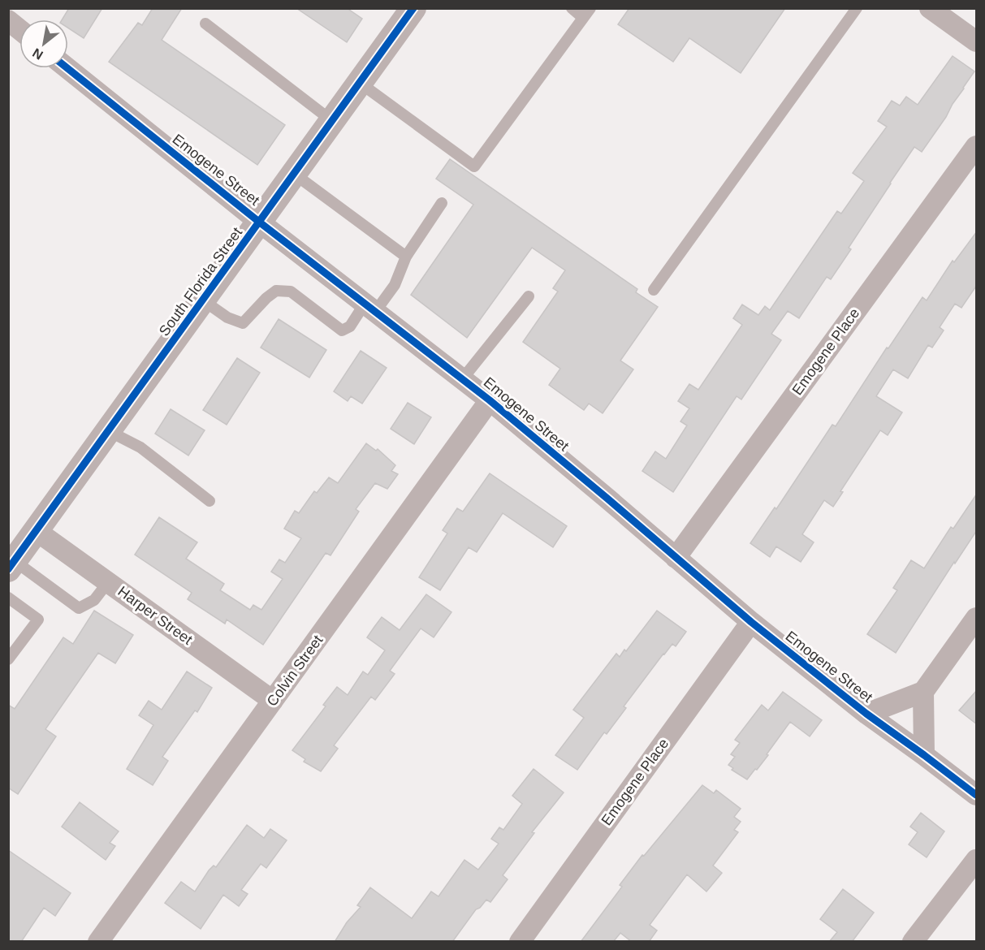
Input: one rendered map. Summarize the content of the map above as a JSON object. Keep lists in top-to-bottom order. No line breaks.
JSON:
{"streets":{"street":["Emogene Street","South Florida Street","Emogene Place","Harper Street","Colvin Street"]},"crossings":[["Emogene Street","South Florida Street"],["Emogene Street","Emogene Place"],["Emogene Street","Colvin Street"],["South Florida Street","Harper Street"],["Harper Street","Colvin Street"]],"north":"bottom left"}
